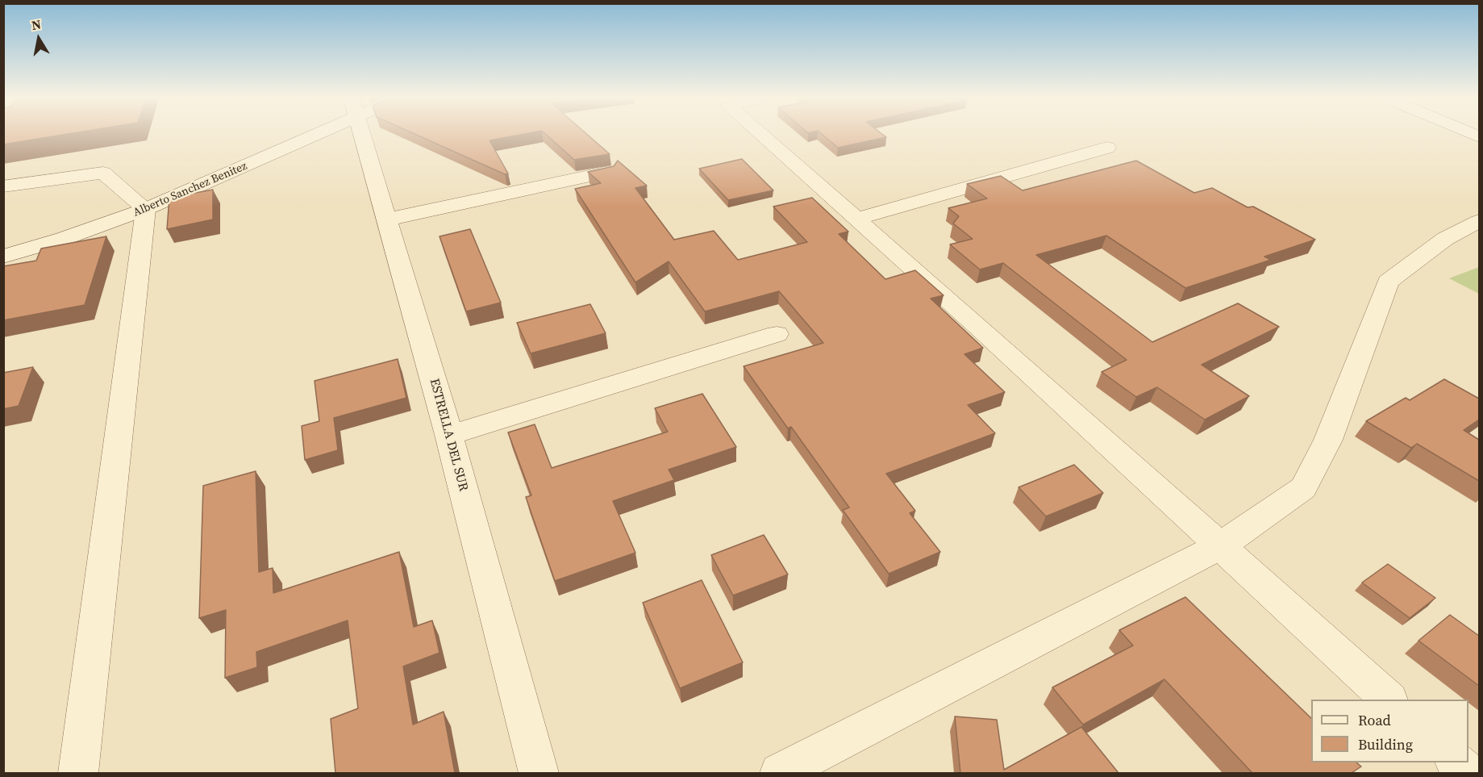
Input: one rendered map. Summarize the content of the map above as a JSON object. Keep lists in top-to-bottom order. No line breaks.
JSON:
{"streets":{"street":["Alberto Sanchez Benitez","ESTRELLA DEL SUR"]},"legend":["Road","Building"],"north":"top"}
